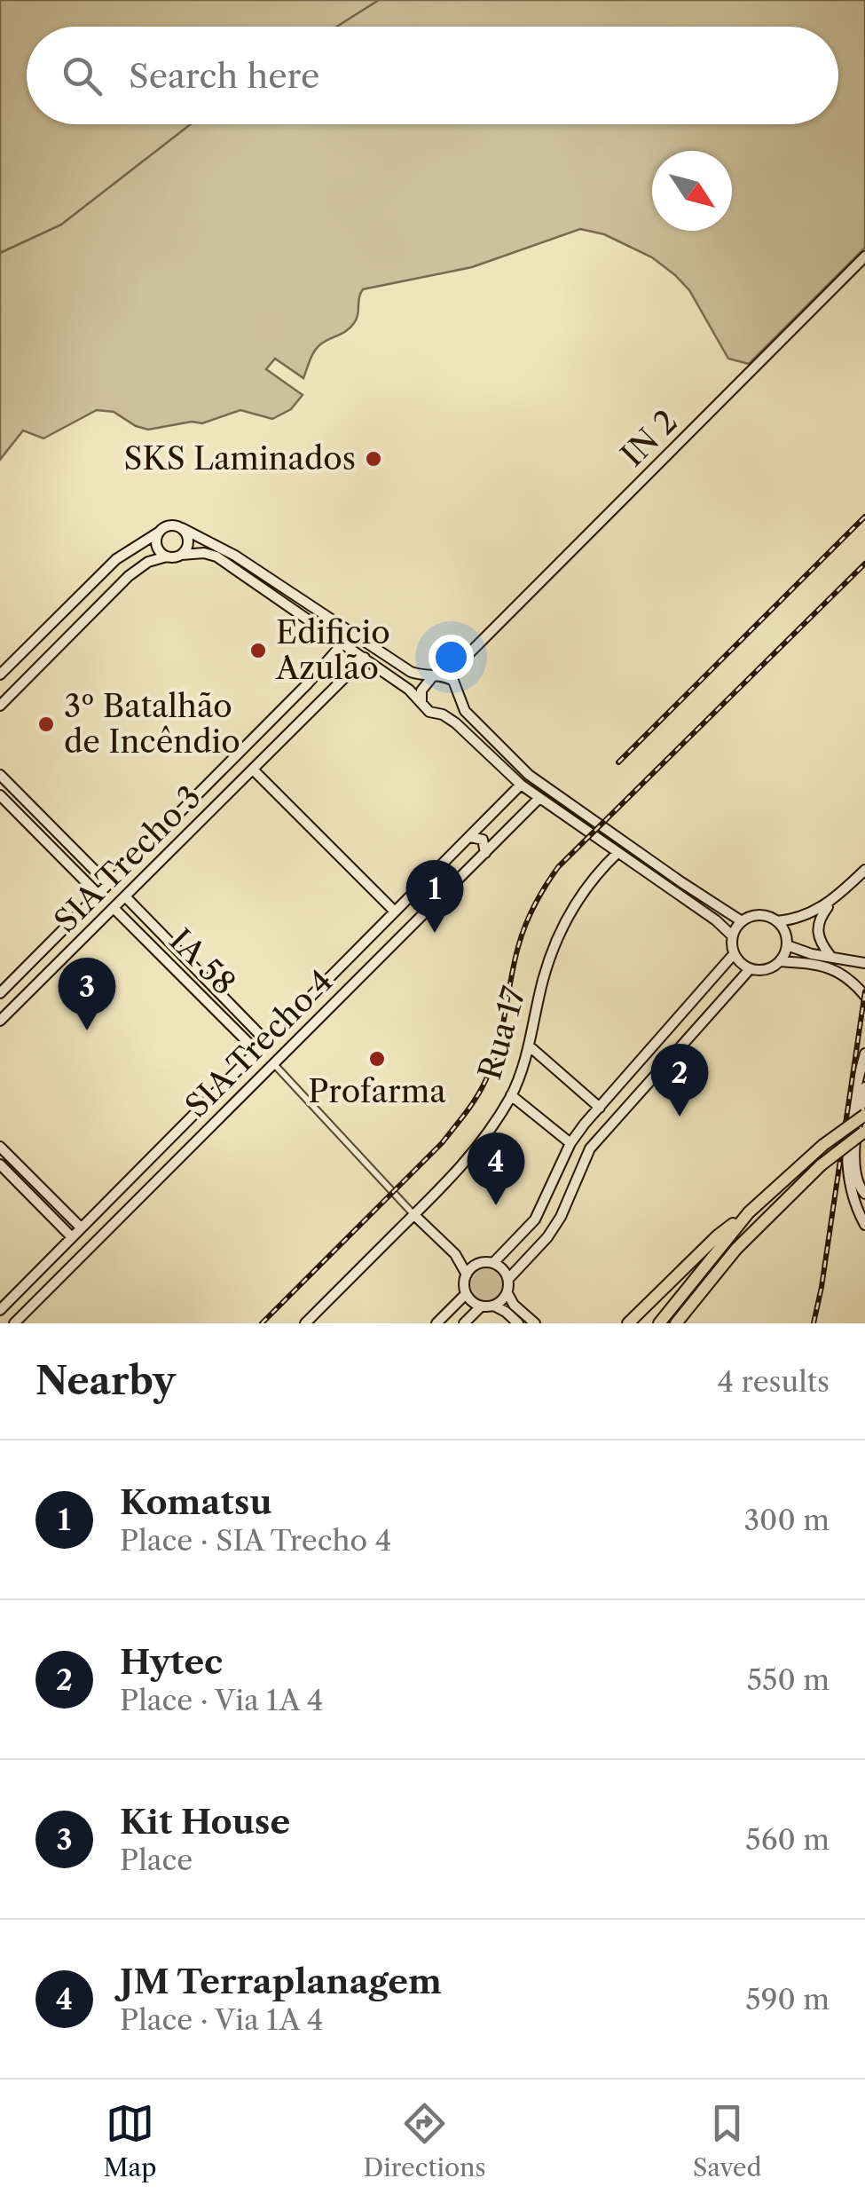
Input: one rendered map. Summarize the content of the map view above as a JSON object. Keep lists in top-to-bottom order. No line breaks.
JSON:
{"streets":{"main road":["IN 2","SIA Trecho 3","IA 58","Rua 17","SIA Trecho 4"]},"crossings":[["SIA Trecho 3","IA 58"]],"places":["SKS Laminados","Edificio Azulão","3º Batalhão de Incêndio","Profarma"],"north":"bottom right","page":{"search":"Search here","pins":["1","3","2","4"],"heading":["Nearby","4 results"],"list":[{"mark":"1","name":"Komatsu","note":"Place · SIA Trecho 4","value":"300 m"},{"mark":"2","name":"Hytec","note":"Place · Via 1A 4","value":"550 m"},{"mark":"3","name":"Kit House","note":"Place","value":"560 m"},{"mark":"4","name":"JM Terraplanagem","note":"Place · Via 1A 4","value":"590 m"}],"nav":["Map","Directions","Saved"]}}
